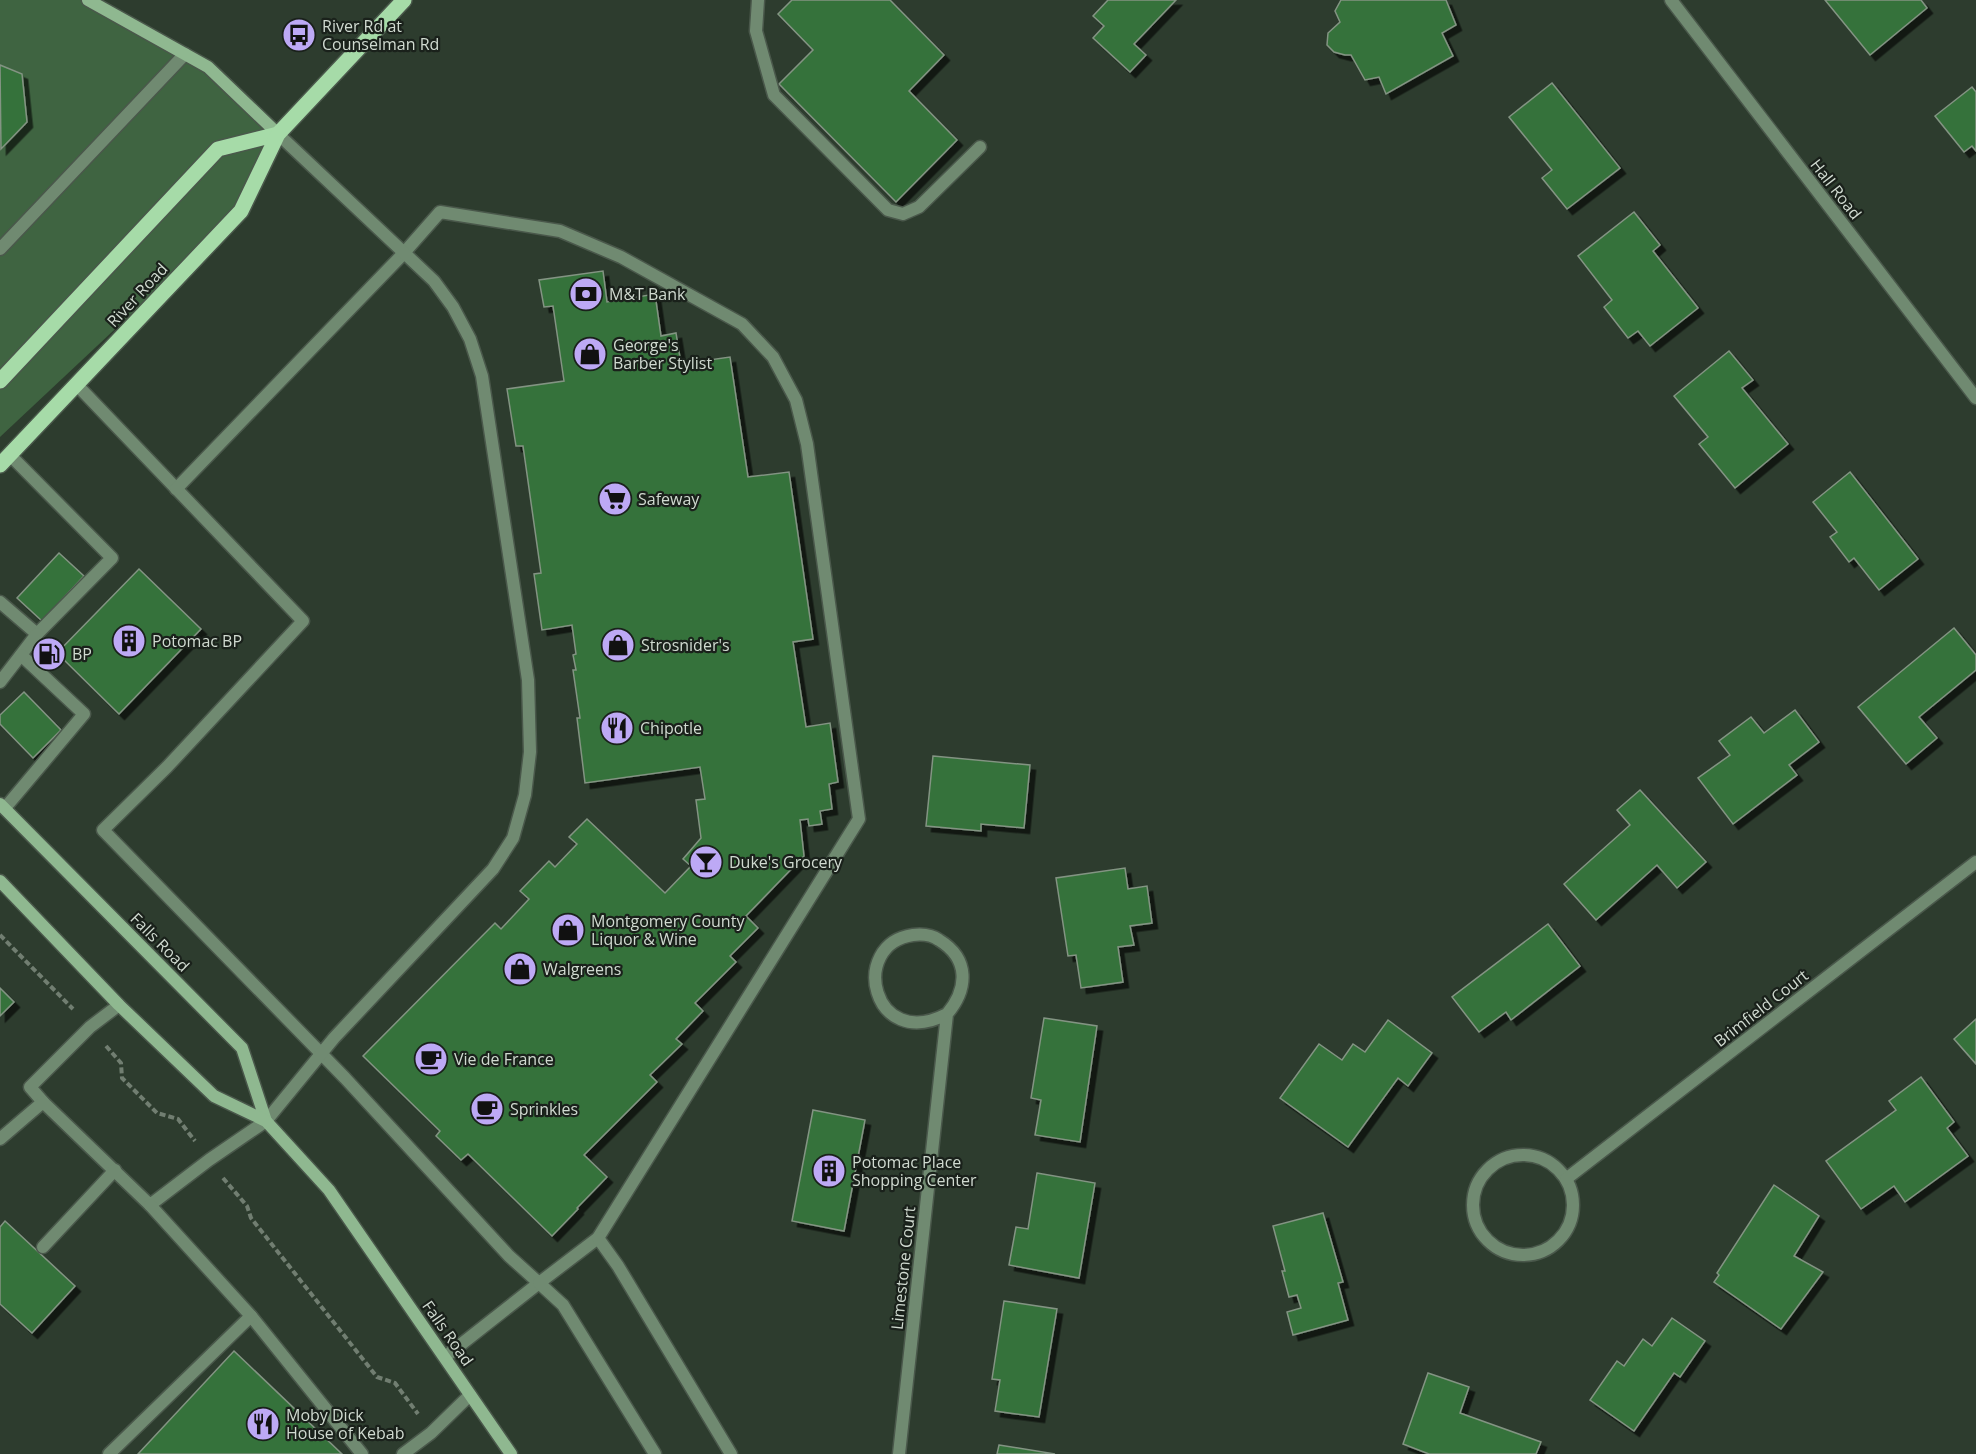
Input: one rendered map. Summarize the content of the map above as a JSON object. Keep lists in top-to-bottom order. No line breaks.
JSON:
{"streets":{"main road":["River Road","Falls Road"],"street":["Hall Road","Brimfield Court","Limestone Court"]},"places":{"bus stop":["River Rd at Counselman Rd"],"bank":["M&T Bank"],"shop":["George's Barber Stylist","Strosnider's","Montgomery County Liquor & Wine","Walgreens"],"supermarket":["Safeway"],"building":["Potomac BP","Potomac Place Shopping Center"],"fuel station":["BP"],"restaurant":["Chipotle","Moby Dick House of Kebab"],"bar":["Duke's Grocery"],"cafe":["Vie de France","Sprinkles"]}}
